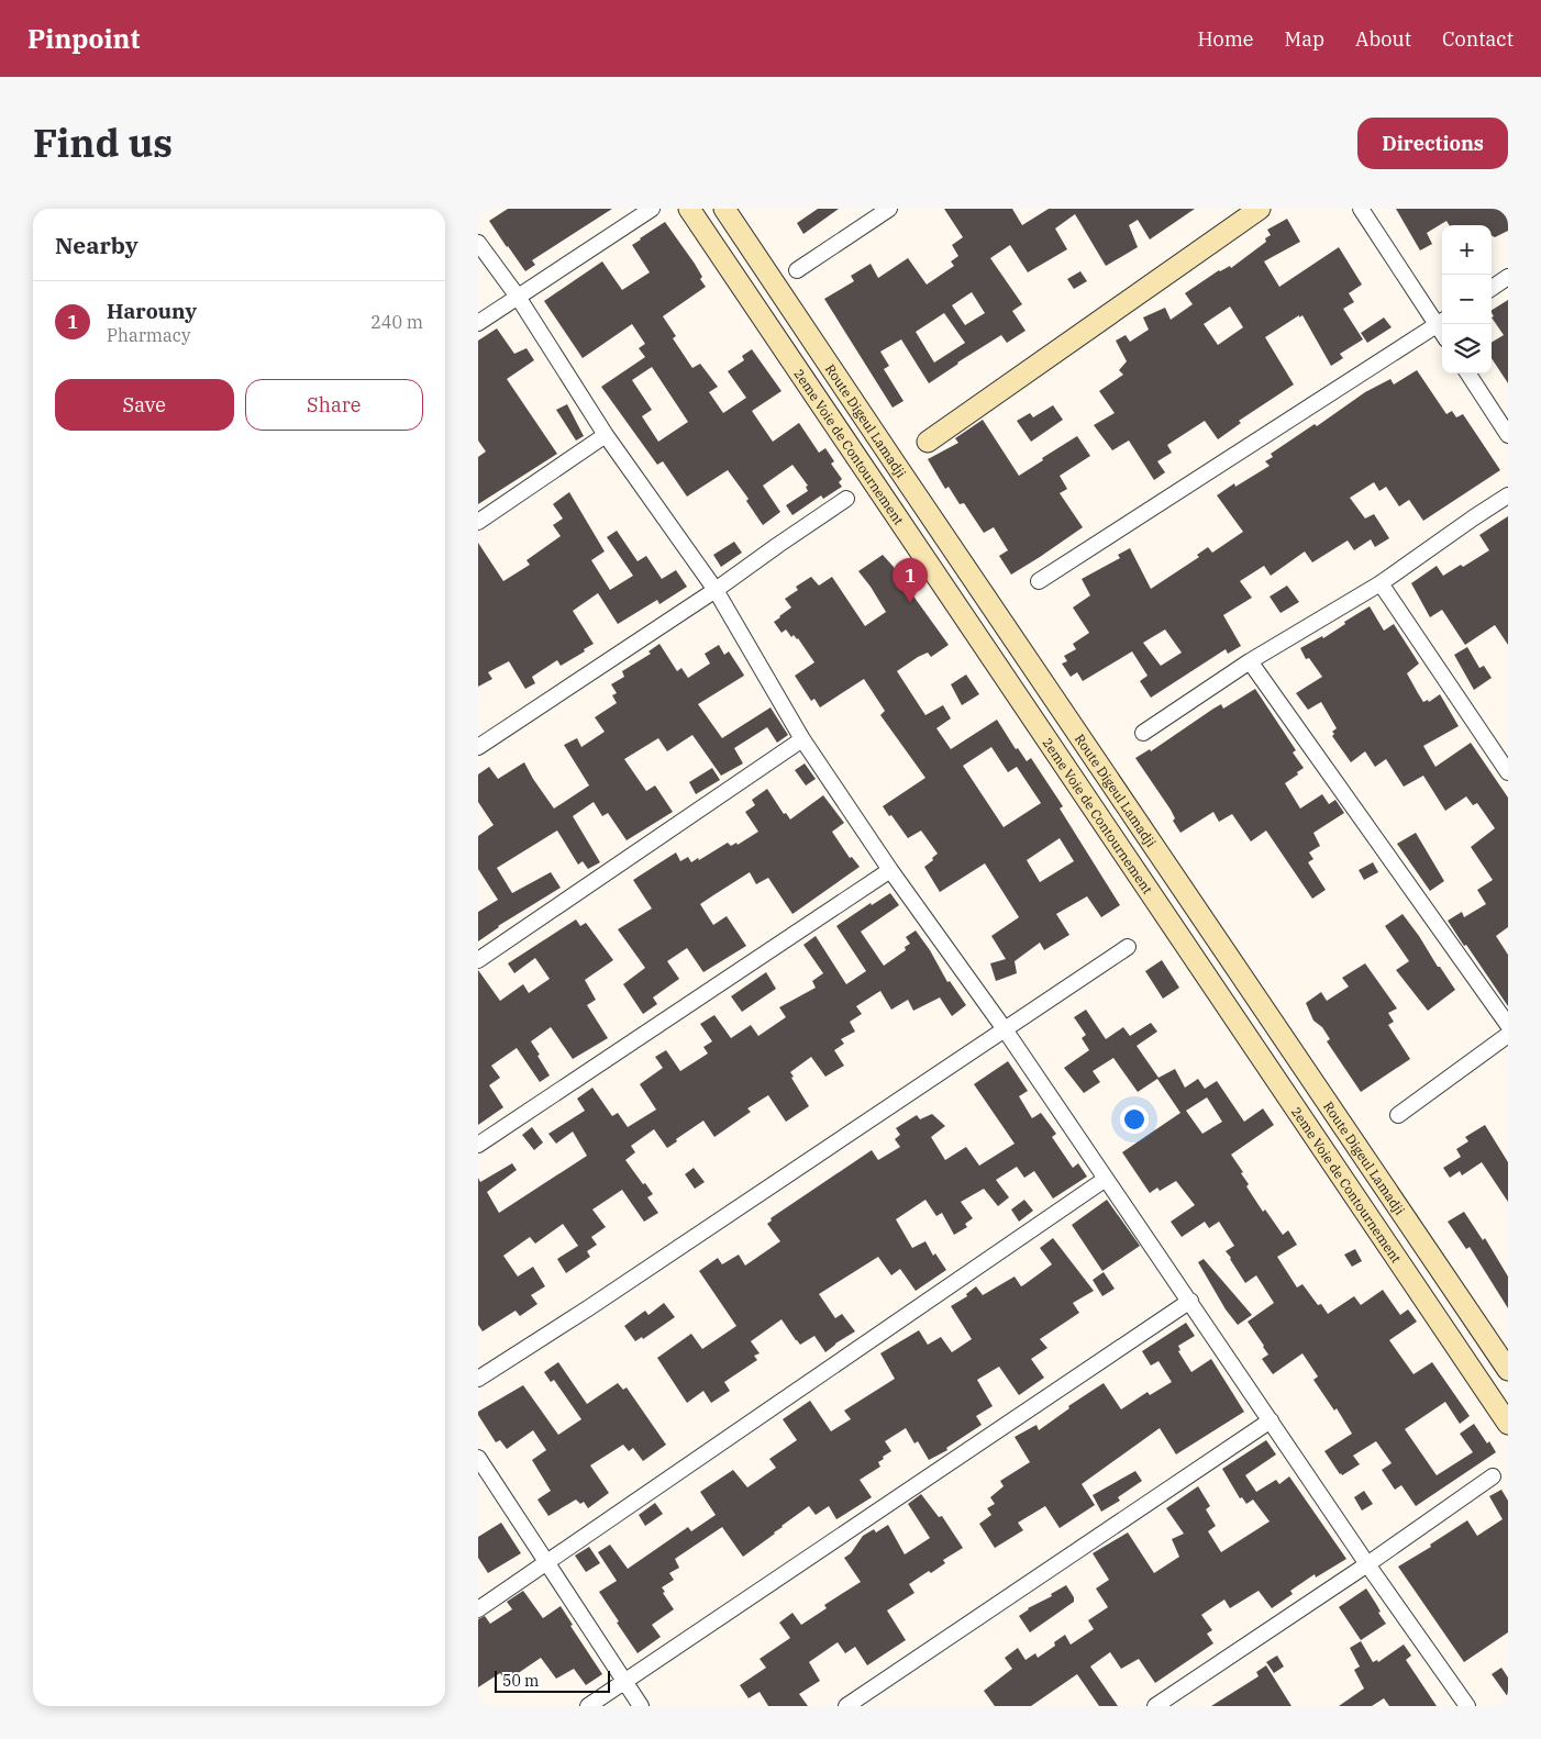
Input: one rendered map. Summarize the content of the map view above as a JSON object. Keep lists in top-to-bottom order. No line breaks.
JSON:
{"streets":{"main road":["Route Digeul Lamadji","2eme Voie de Contournement"]},"scale_bar":"50 m","page":{"header":"Pinpoint","nav":["Home","Map","About","Contact"],"title":"Find us","buttons":["Directions",["Save","Share"]],"heading":"Nearby","map_buttons":["+","−"],"list":[{"mark":"1","name":"Harouny","note":"Pharmacy","value":"240 m"}],"pins":"1","scale":"50 m"}}
